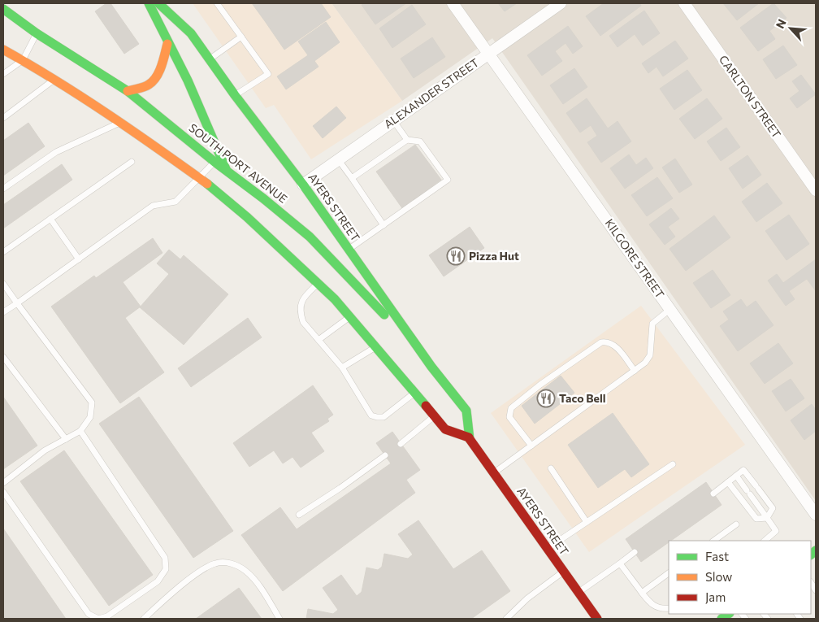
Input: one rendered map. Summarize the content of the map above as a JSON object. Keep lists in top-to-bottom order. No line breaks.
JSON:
{"streets":{"main road":["SOUTH PORT AVENUE","AYERS STREET"],"street":["ALEXANDER STREET","CARLTON STREET","KILGORE STREET"]},"crossings":[["ALEXANDER STREET","AYERS STREET"],["ALEXANDER STREET","KILGORE STREET"],["SOUTH PORT AVENUE","AYERS STREET"]],"places":{"restaurant":["Pizza Hut","Taco Bell"]},"legend":["Fast","Slow","Jam"],"north":"top left"}
